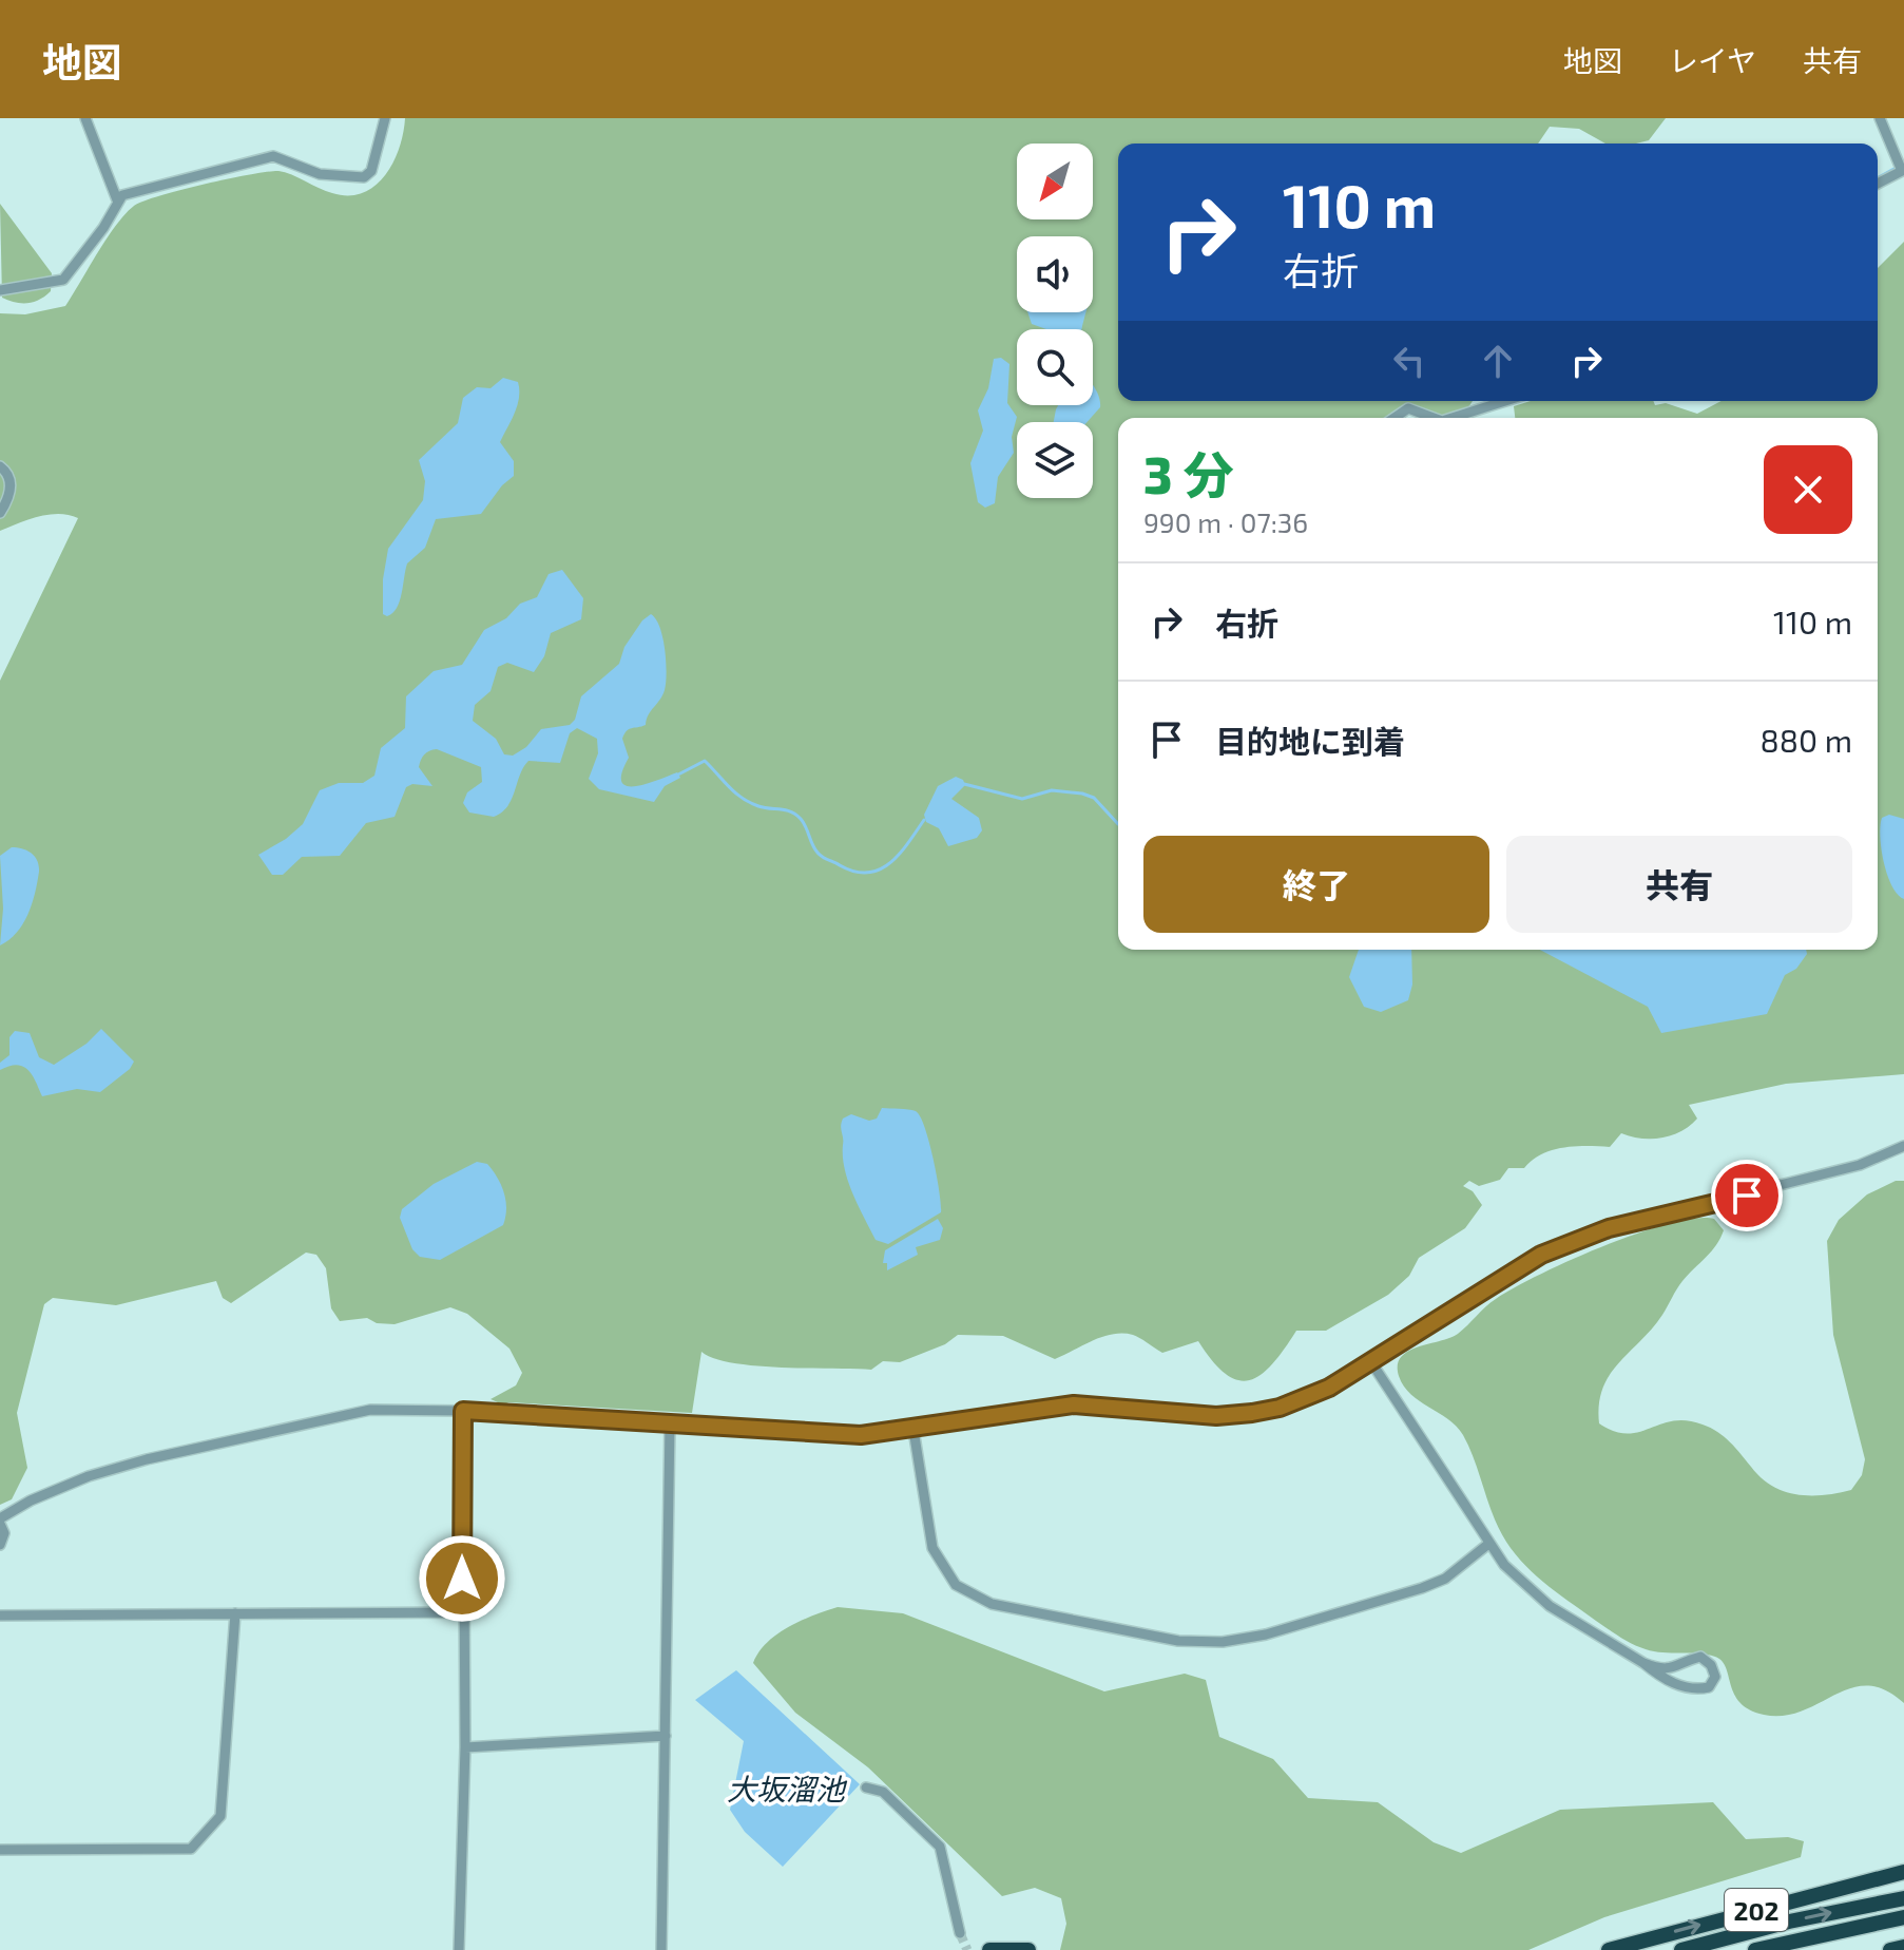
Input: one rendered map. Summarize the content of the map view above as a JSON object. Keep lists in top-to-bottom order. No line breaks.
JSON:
{"streets":{"highway":["202"]},"water":["大坂溜池"],"north":"bottom left","page":{"header":"地図","nav":["地図","レイヤ","共有"],"turn":["110 m","右折"],"heading":["3 分","990 m · 07:36"],"list":[{"name":"右折","value":"110 m"},{"name":"目的地に到着","value":"880 m"}],"buttons":["終了","共有"]}}
